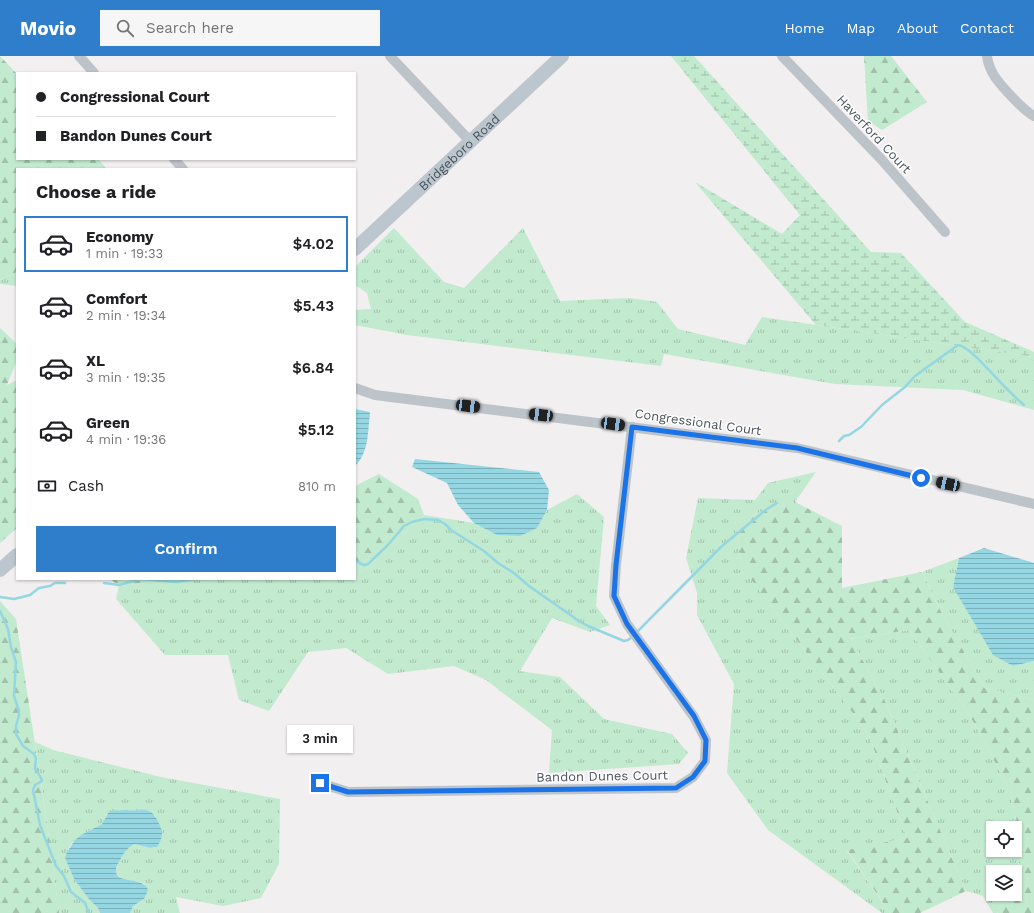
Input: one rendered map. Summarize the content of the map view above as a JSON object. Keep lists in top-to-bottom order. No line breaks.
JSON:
{"streets":{"main road":["Bridgeboro Road"],"street":["Haverford Court","Congressional Court","Bandon Dunes Court"]},"crossings":[["Congressional Court","Bandon Dunes Court"]],"page":{"header":"Movio","search":"Search here","nav":["Home","Map","About","Contact"],"banner":["Congressional Court","Bandon Dunes Court"],"heading":"Choose a ride","list":[{"name":"Economy","note":"1 min · 19:33","value":"$4.02"},{"name":"Comfort","note":"2 min · 19:34","value":"$5.43"},{"name":"XL","note":"3 min · 19:35","value":"$6.84"},{"name":"Green","note":"4 min · 19:36","value":"$5.12"}],"pay":["Cash","810 m"],"buttons":"Confirm","bubble":"3 min"}}
